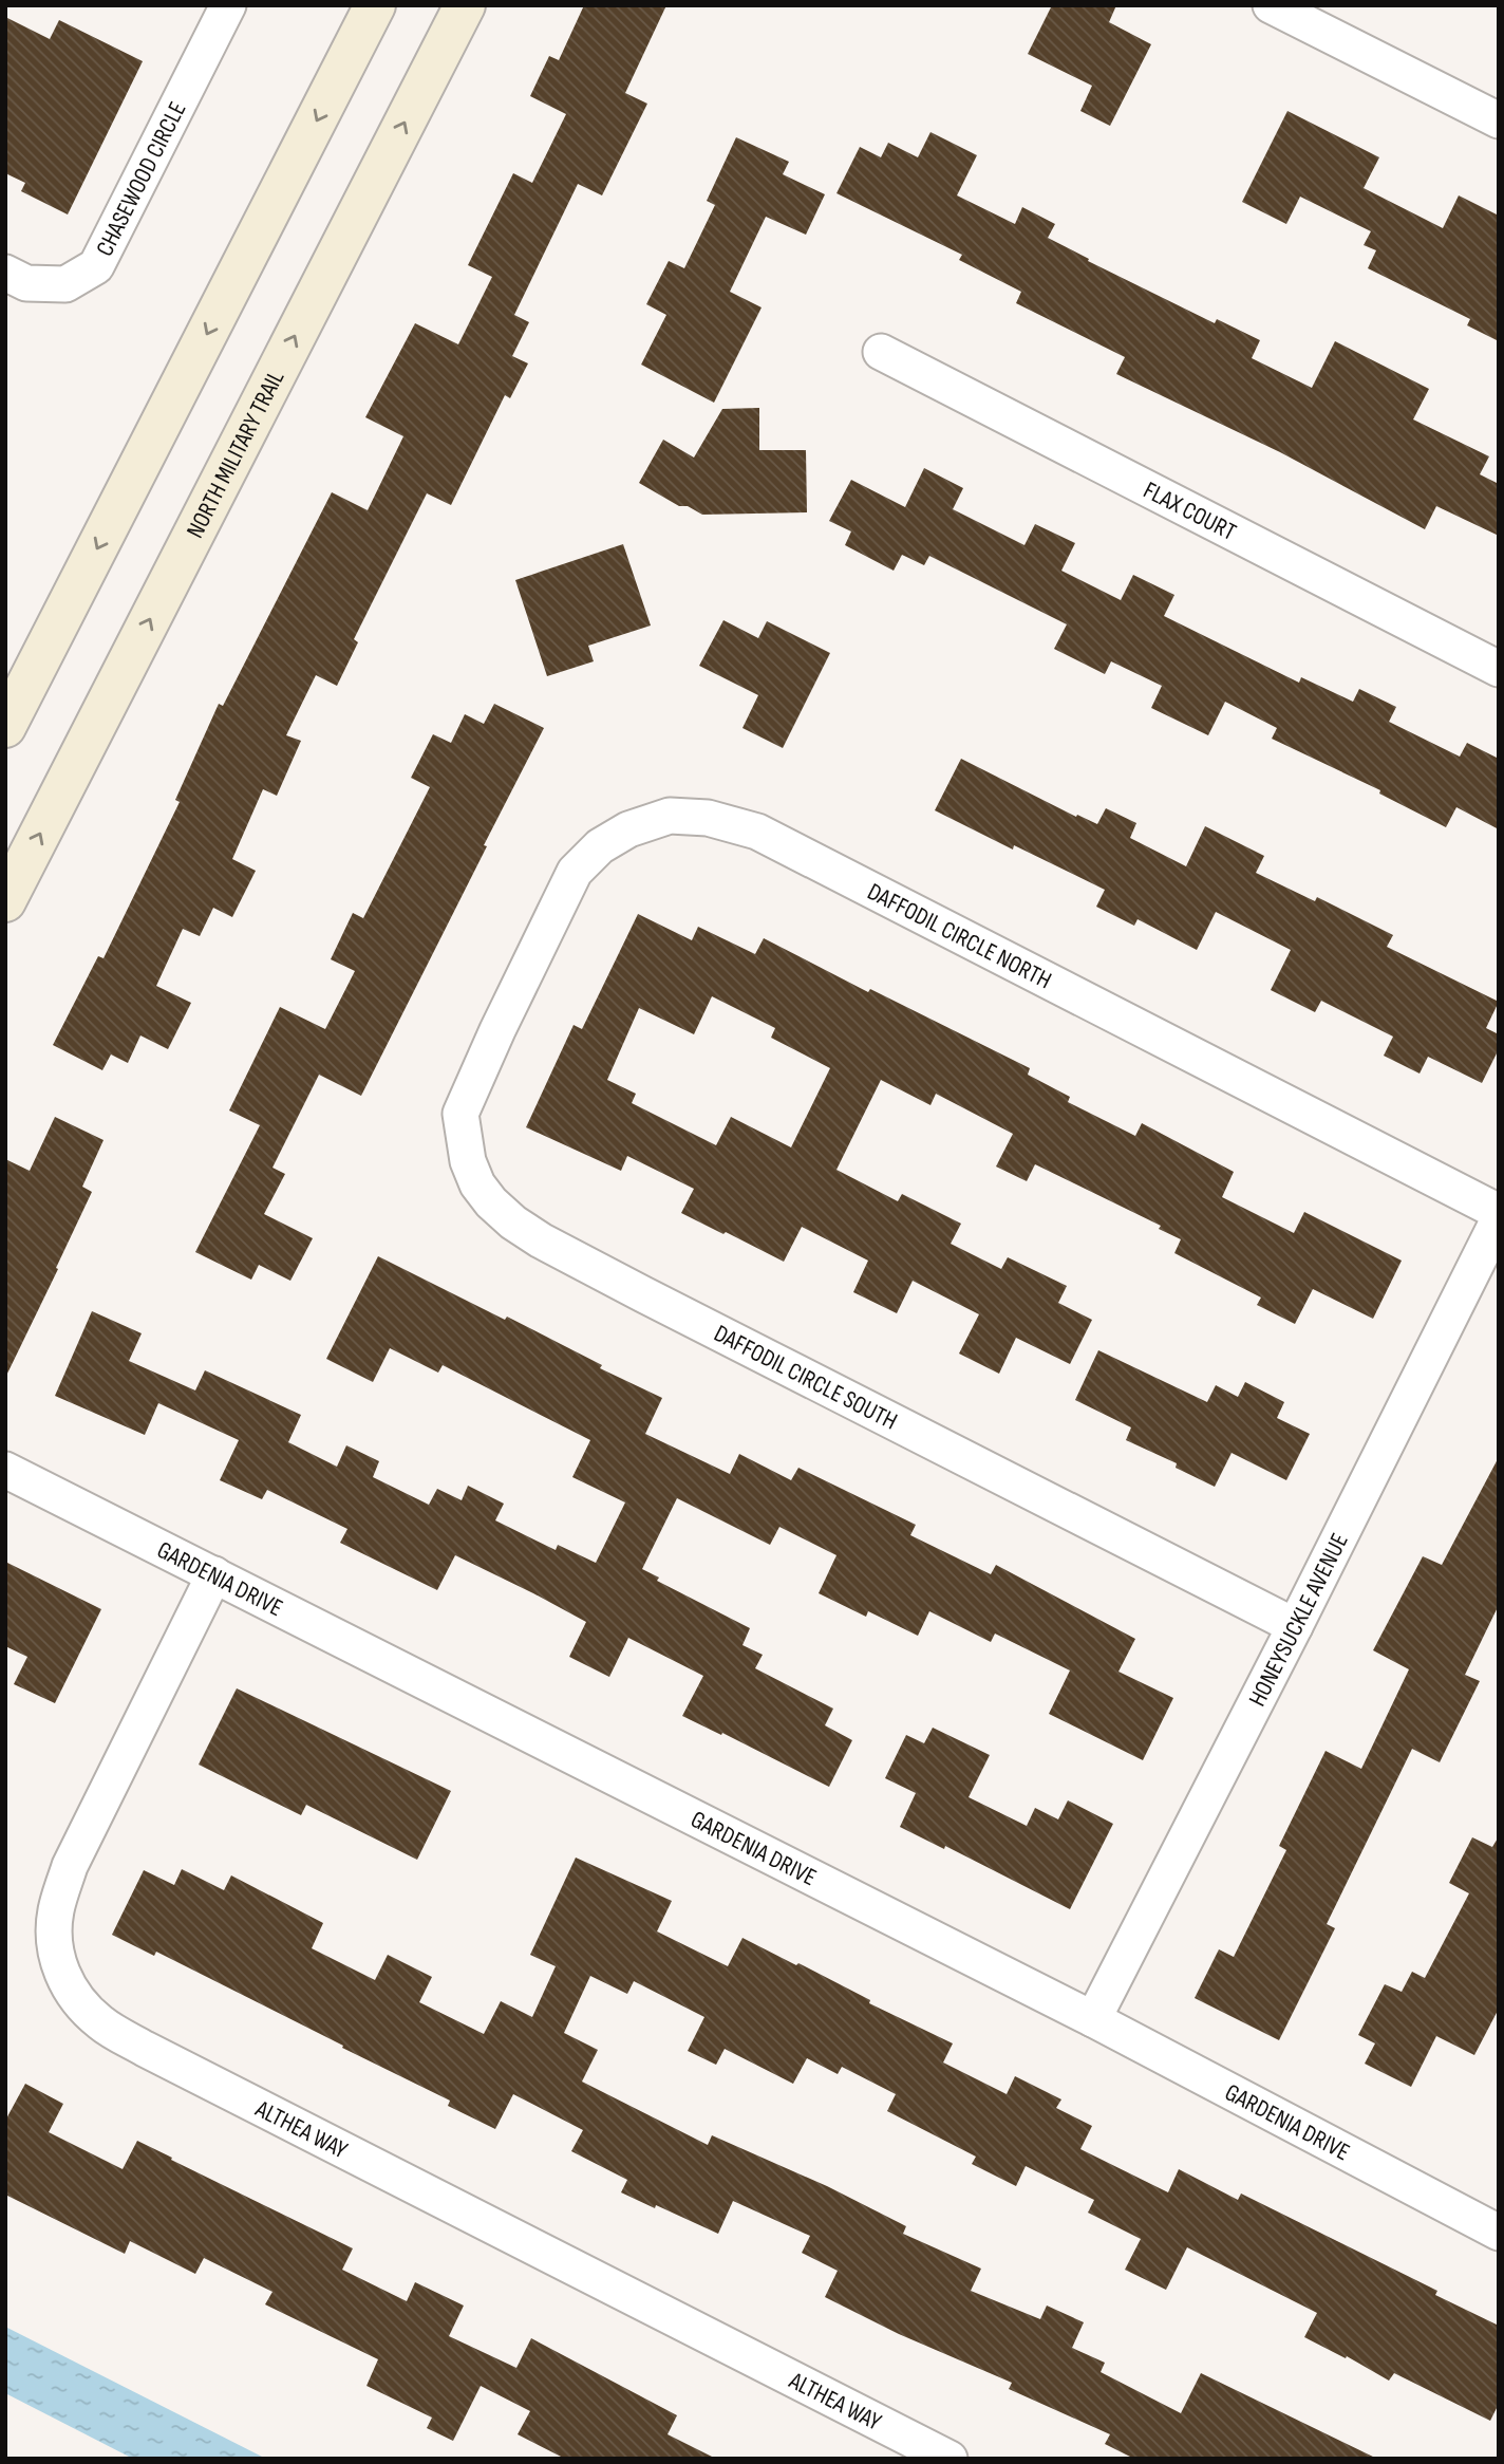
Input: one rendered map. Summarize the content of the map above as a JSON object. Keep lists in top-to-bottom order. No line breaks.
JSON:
{"streets":{"main road":["NORTH MILITARY TRAIL"],"street":["CHASEWOOD CIRCLE","FLAX COURT","DAFFODIL CIRCLE NORTH","DAFFODIL CIRCLE SOUTH","GARDENIA DRIVE","HONEYSUCKLE AVENUE","ALTHEA WAY"]},"crossings":[["DAFFODIL CIRCLE NORTH","DAFFODIL CIRCLE SOUTH"],["DAFFODIL CIRCLE SOUTH","HONEYSUCKLE AVENUE"],["GARDENIA DRIVE","HONEYSUCKLE AVENUE"],["GARDENIA DRIVE","ALTHEA WAY"]]}
